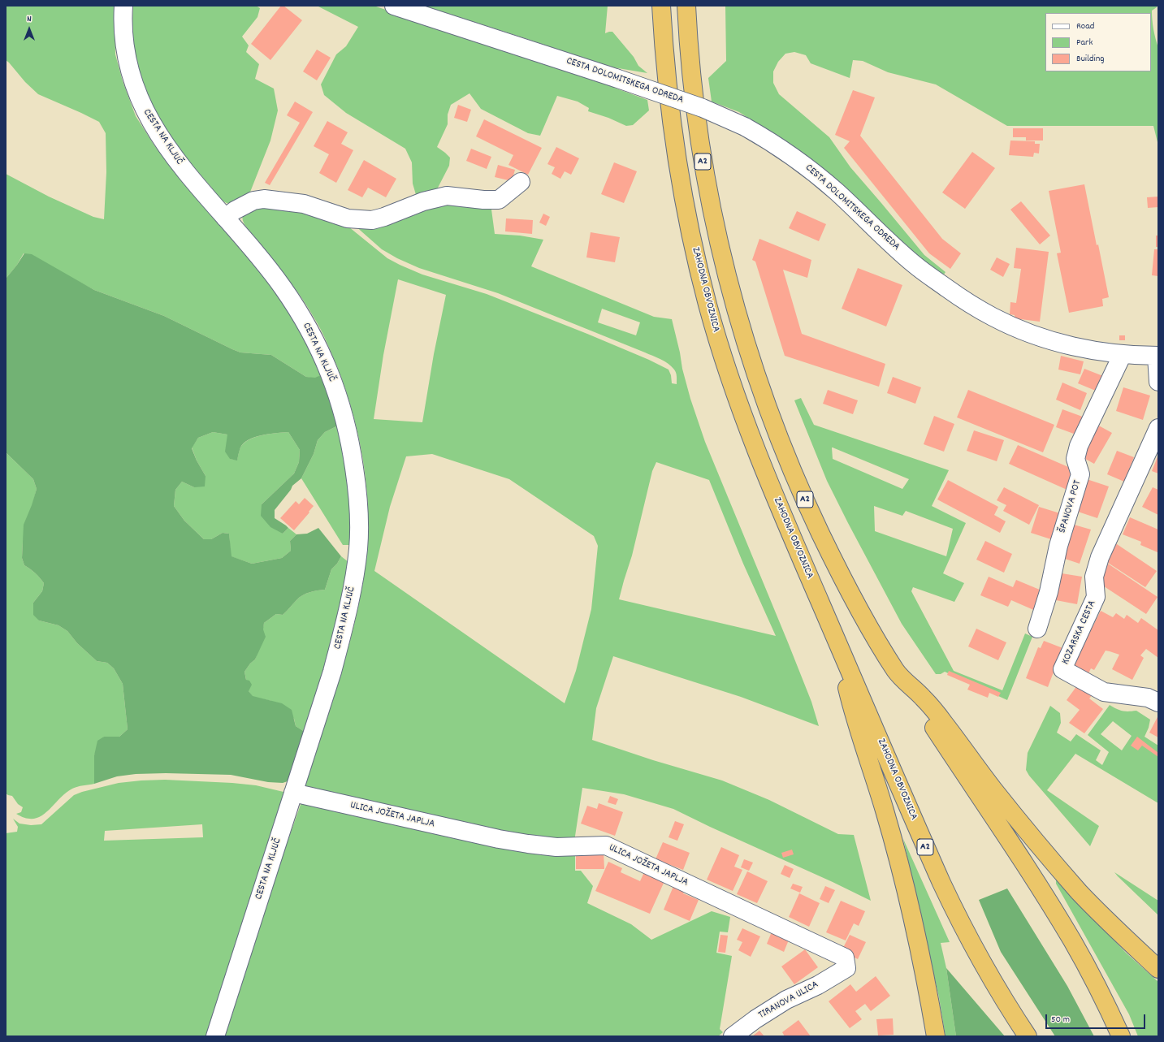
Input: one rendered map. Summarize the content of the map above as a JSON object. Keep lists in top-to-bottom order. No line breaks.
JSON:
{"streets":{"highway":["A2","ZAHODNA OBVOZNICA"],"street":["CESTA DOLOMITSKEGA ODREDA","CESTA NA KLJUČ","ŠPANOVA POT","KOZARSKA CESTA","ULICA JOŽETA JAPLJA","TIRANOVA ULICA"]},"crossings":[["CESTA DOLOMITSKEGA ODREDA","ŠPANOVA POT"],["CESTA NA KLJUČ","ULICA JOŽETA JAPLJA"],["ULICA JOŽETA JAPLJA","TIRANOVA ULICA"]],"legend":["Road","Park","Building"],"scale_bar":"50 m","north":"top"}
